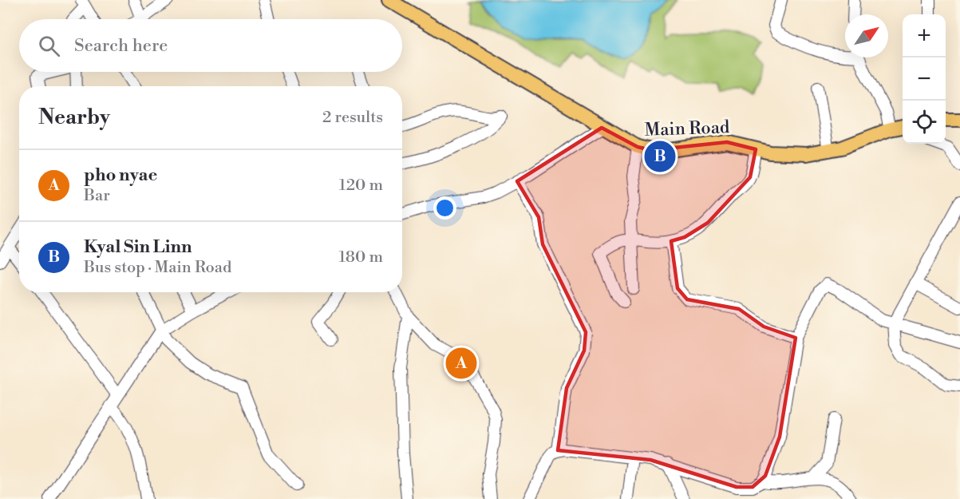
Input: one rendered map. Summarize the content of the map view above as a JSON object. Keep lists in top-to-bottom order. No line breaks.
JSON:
{"streets":{"main road":["Main Road"]},"north":"top right","page":{"map_buttons":["+","−"],"search":"Search here","heading":["Nearby","2 results"],"pins":["B","A"],"list":[{"mark":"A","name":"pho nyae","note":"Bar","value":"120 m"},{"mark":"B","name":"Kyal Sin Linn","note":"Bus stop · Main Road","value":"180 m"}]}}
